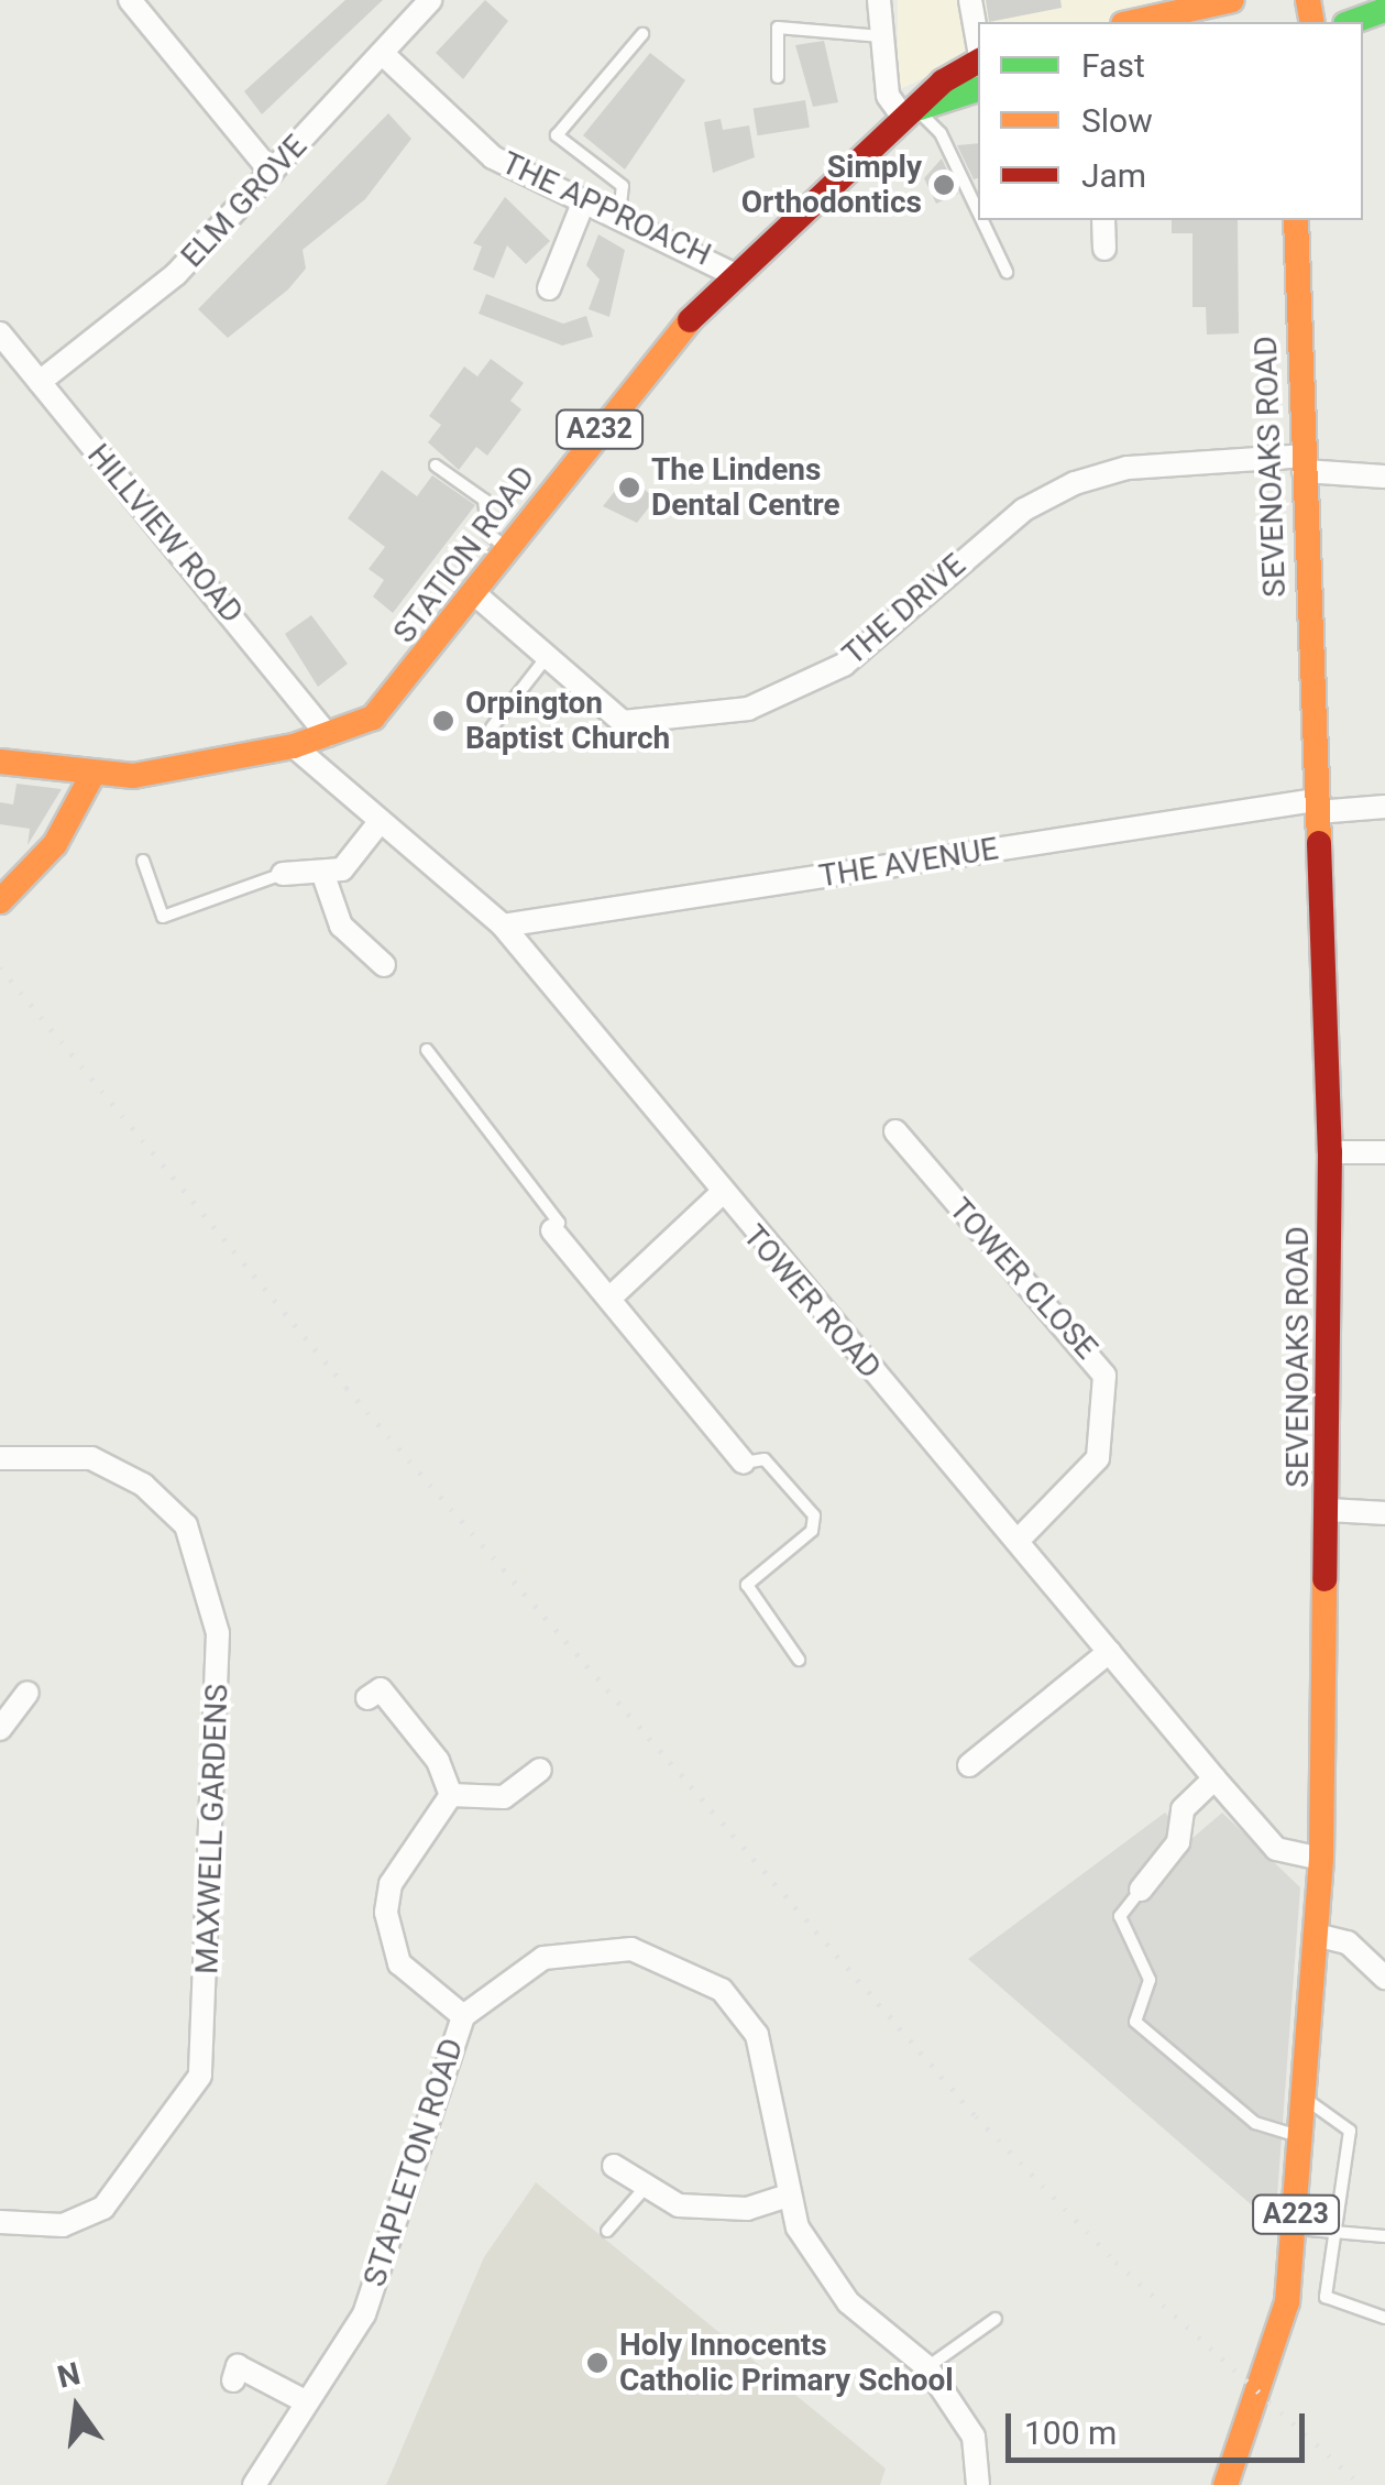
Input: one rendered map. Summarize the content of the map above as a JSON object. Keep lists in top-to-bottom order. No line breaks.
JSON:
{"streets":{"main road":["A232","SEVENOAKS ROAD","STATION ROAD","A223"],"street":["ELM GROVE","THE APPROACH","HILLVIEW ROAD","THE DRIVE","THE AVENUE","TOWER CLOSE","TOWER ROAD","MAXWELL GARDENS","STAPLETON ROAD"]},"crossings":[["ELM GROVE","THE APPROACH"],["ELM GROVE","HILLVIEW ROAD"],["THE APPROACH","STATION ROAD"],["SEVENOAKS ROAD","THE DRIVE"],["SEVENOAKS ROAD","THE AVENUE"],["SEVENOAKS ROAD","TOWER ROAD"],["HILLVIEW ROAD","STATION ROAD"],["STATION ROAD","THE DRIVE"],["STATION ROAD","TOWER ROAD"],["THE AVENUE","TOWER ROAD"],["TOWER CLOSE","TOWER ROAD"]],"places":["Simply Orthodontics","The Lindens Dental Centre","Orpington Baptist Church","Holy Innocents Catholic Primary School"],"legend":["Fast","Slow","Jam"],"scale_bar":"100 m","north":"top"}
